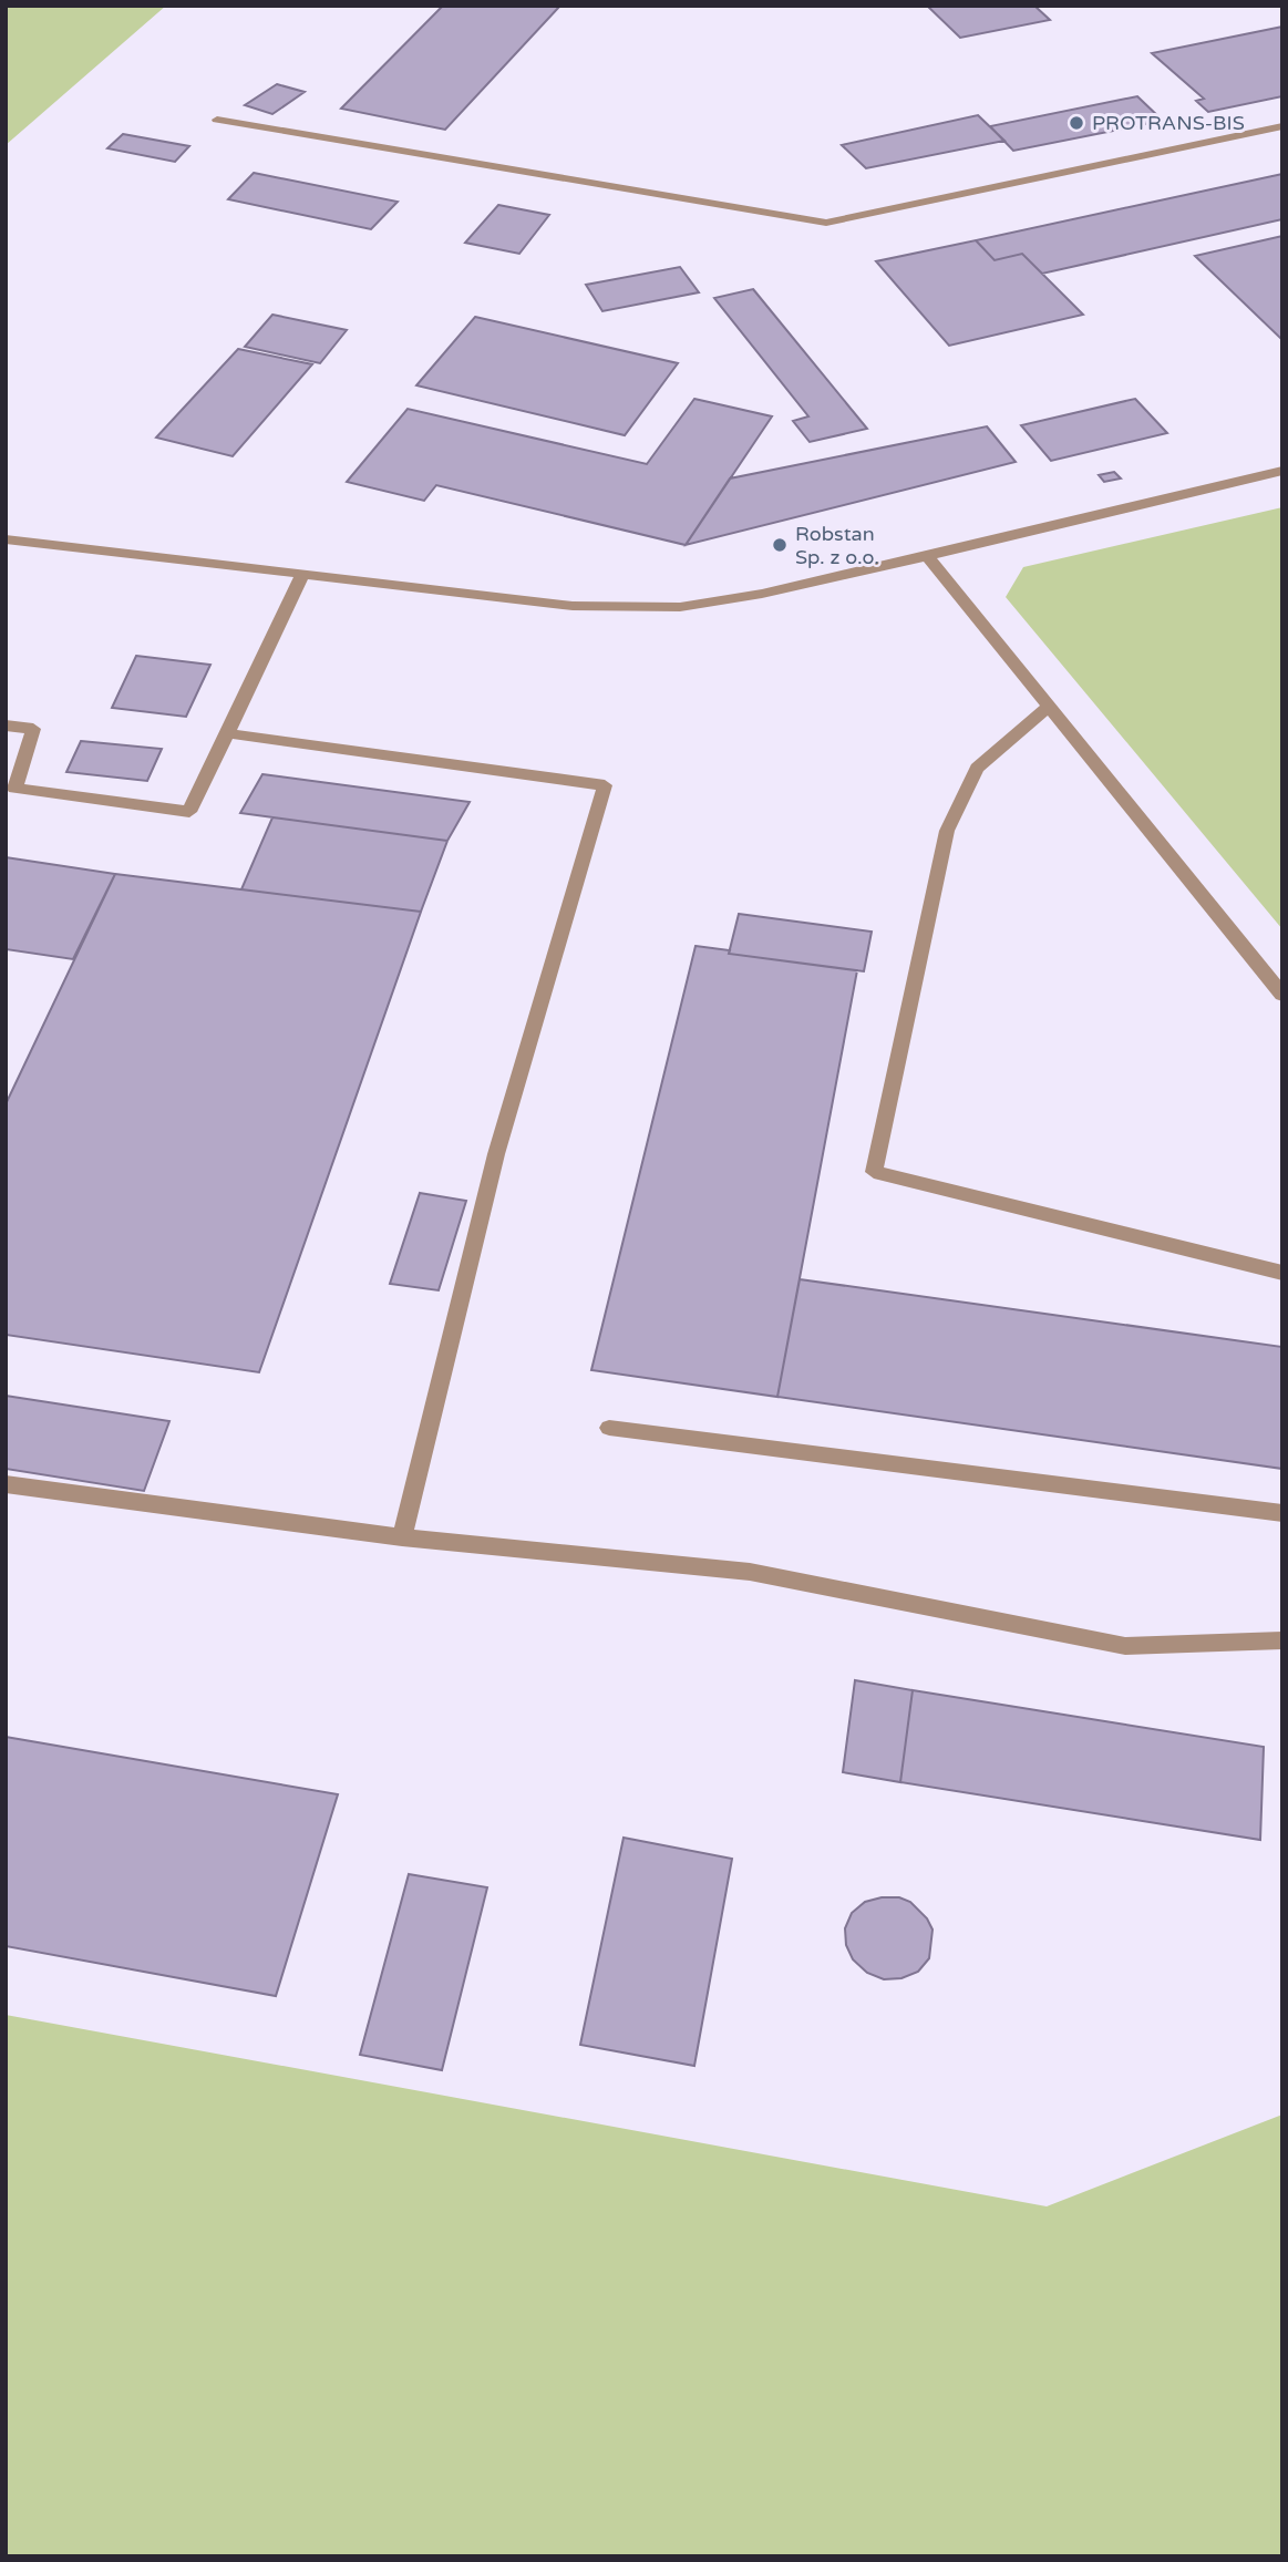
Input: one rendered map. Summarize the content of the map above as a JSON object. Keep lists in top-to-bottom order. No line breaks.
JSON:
{"places":["PROTRANS-BIS","Robstan Sp. z o.o."]}
